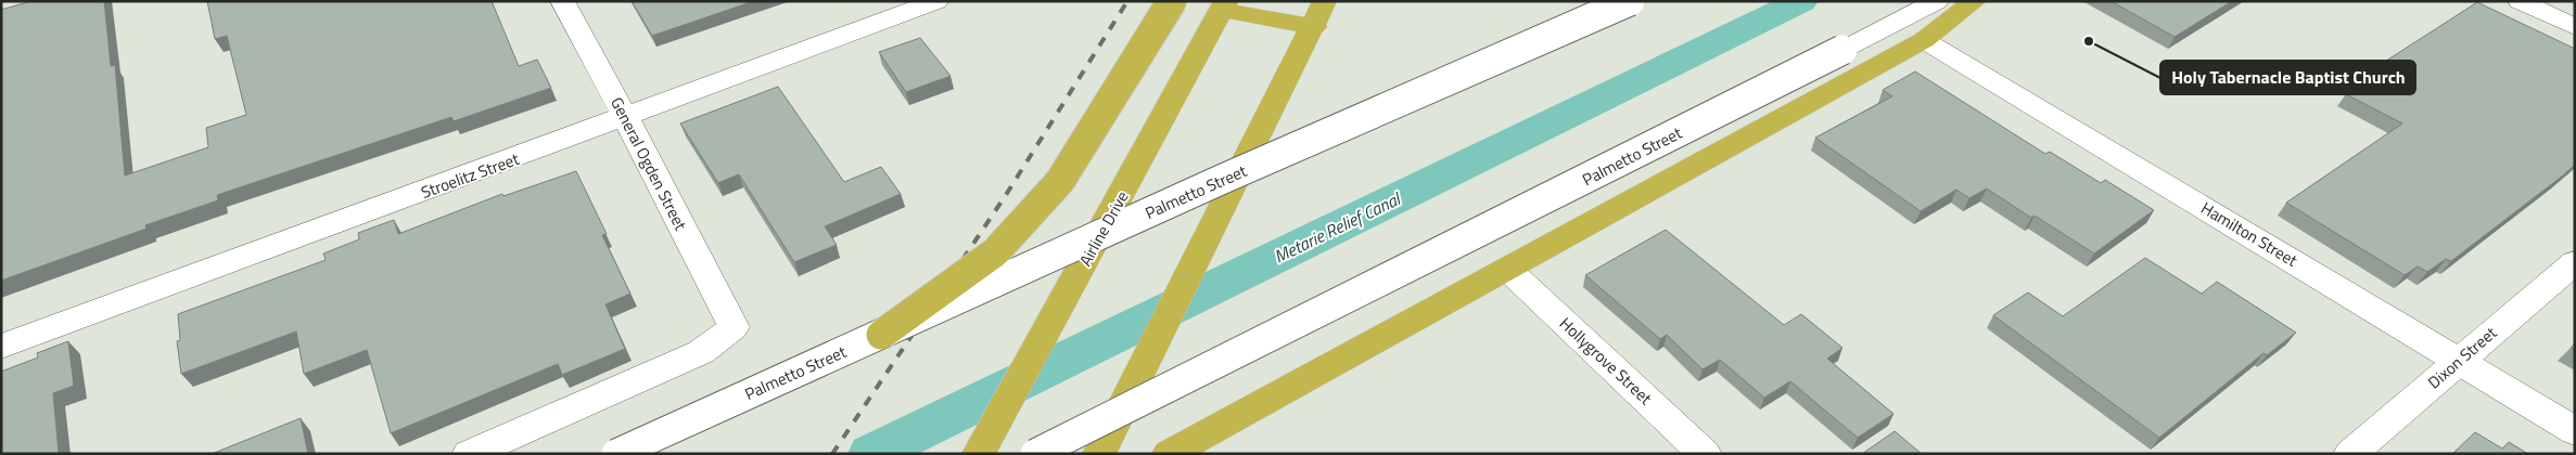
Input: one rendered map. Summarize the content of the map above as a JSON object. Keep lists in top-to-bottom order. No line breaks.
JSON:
{"streets":{"highway":["Airline Drive"],"street":["Palmetto Street","General Ogden Street","Stroelitz Street","Hamilton Street","Dixon Street","Hollygrove Street"]},"crossings":[["General Ogden Street","Stroelitz Street"],["Hamilton Street","Dixon Street"]],"water":["Metarie Relief Canal"],"places":["Holy Tabernacle Baptist Church"]}
